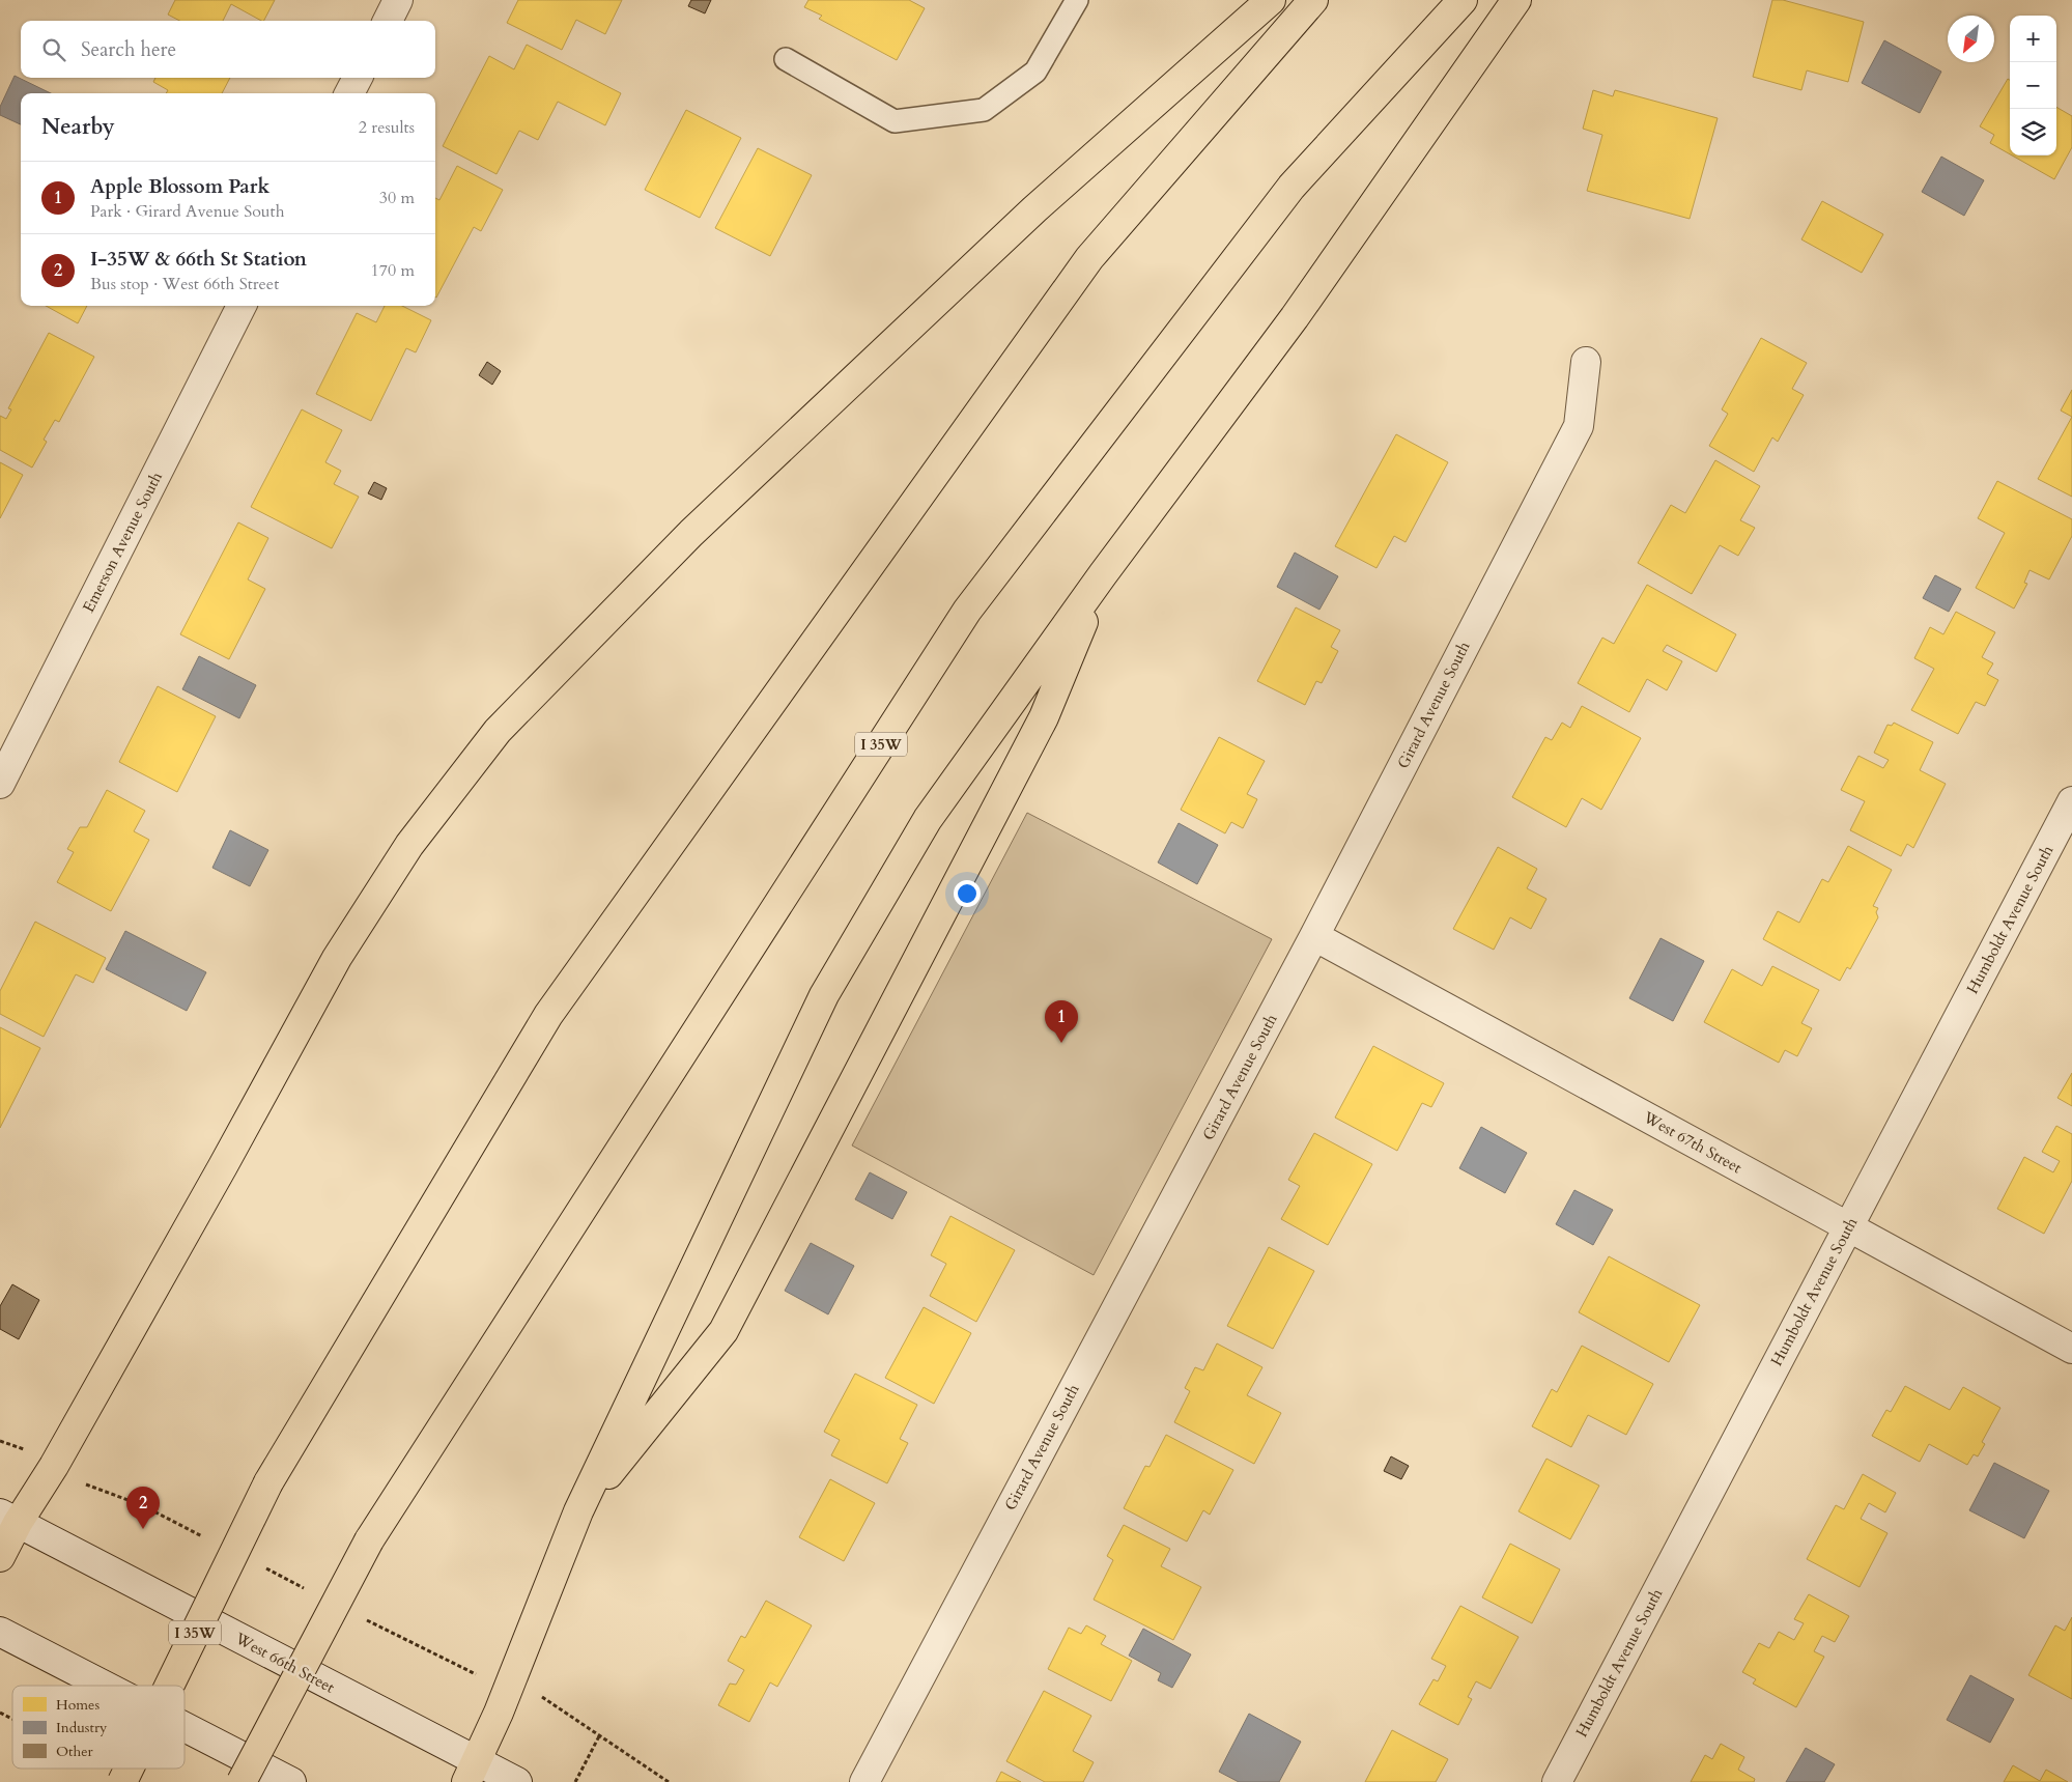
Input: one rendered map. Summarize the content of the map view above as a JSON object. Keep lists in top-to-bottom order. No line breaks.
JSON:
{"streets":{"highway":["I 35W"],"street":["Emerson Avenue South","Girard Avenue South","Humboldt Avenue South","West 67th Street","West 66th Street"]},"crossings":[["Girard Avenue South","West 67th Street"],["Humboldt Avenue South","West 67th Street"]],"legend":["Homes","Industry","Other"],"north":"bottom left","page":{"map_buttons":["+","−"],"search":"Search here","heading":["Nearby","2 results"],"list":[{"mark":"1","name":"Apple Blossom Park","note":"Park · Girard Avenue South","value":"30 m"},{"mark":"2","name":"I-35W & 66th St Station","note":"Bus stop · West 66th Street","value":"170 m"}],"pins":["1","2"]}}
